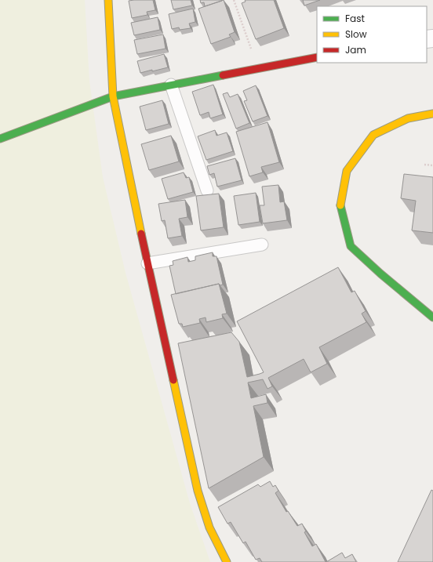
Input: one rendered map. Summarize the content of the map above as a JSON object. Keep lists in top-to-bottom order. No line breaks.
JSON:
{"legend":["Fast","Slow","Jam"]}
